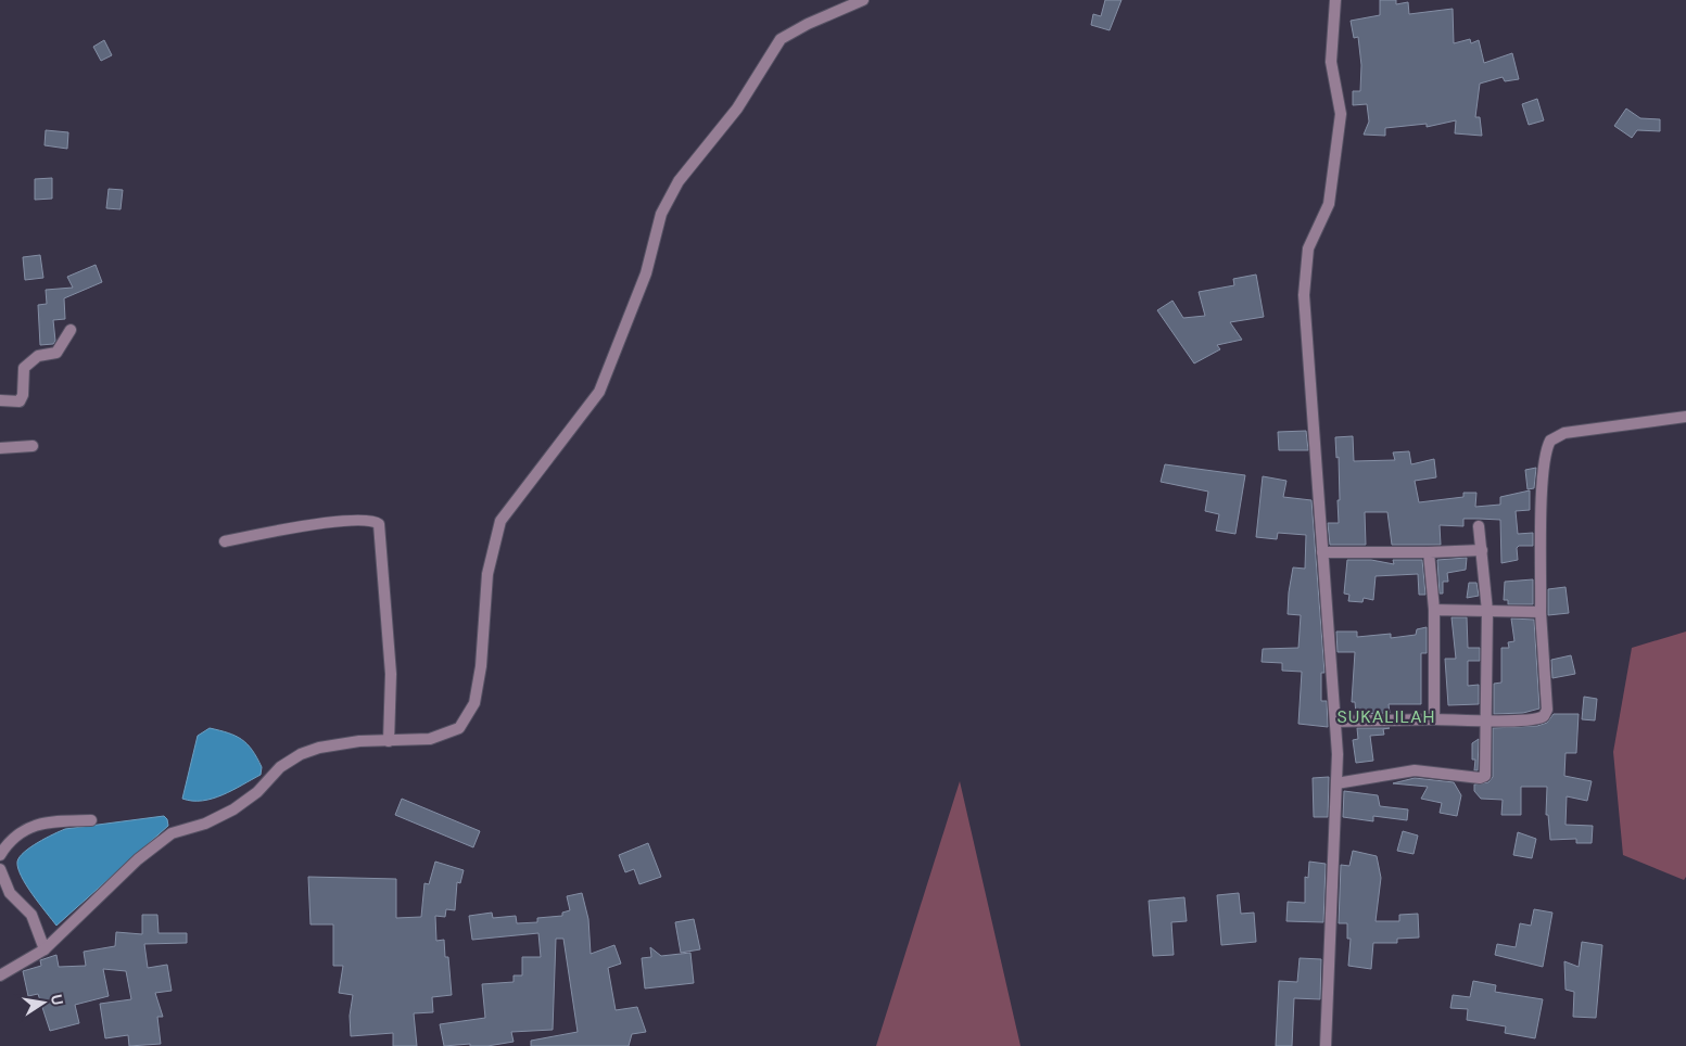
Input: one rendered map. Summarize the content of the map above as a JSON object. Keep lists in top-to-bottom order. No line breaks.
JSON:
{"districts":["SUKALILAH"],"north":"right"}
